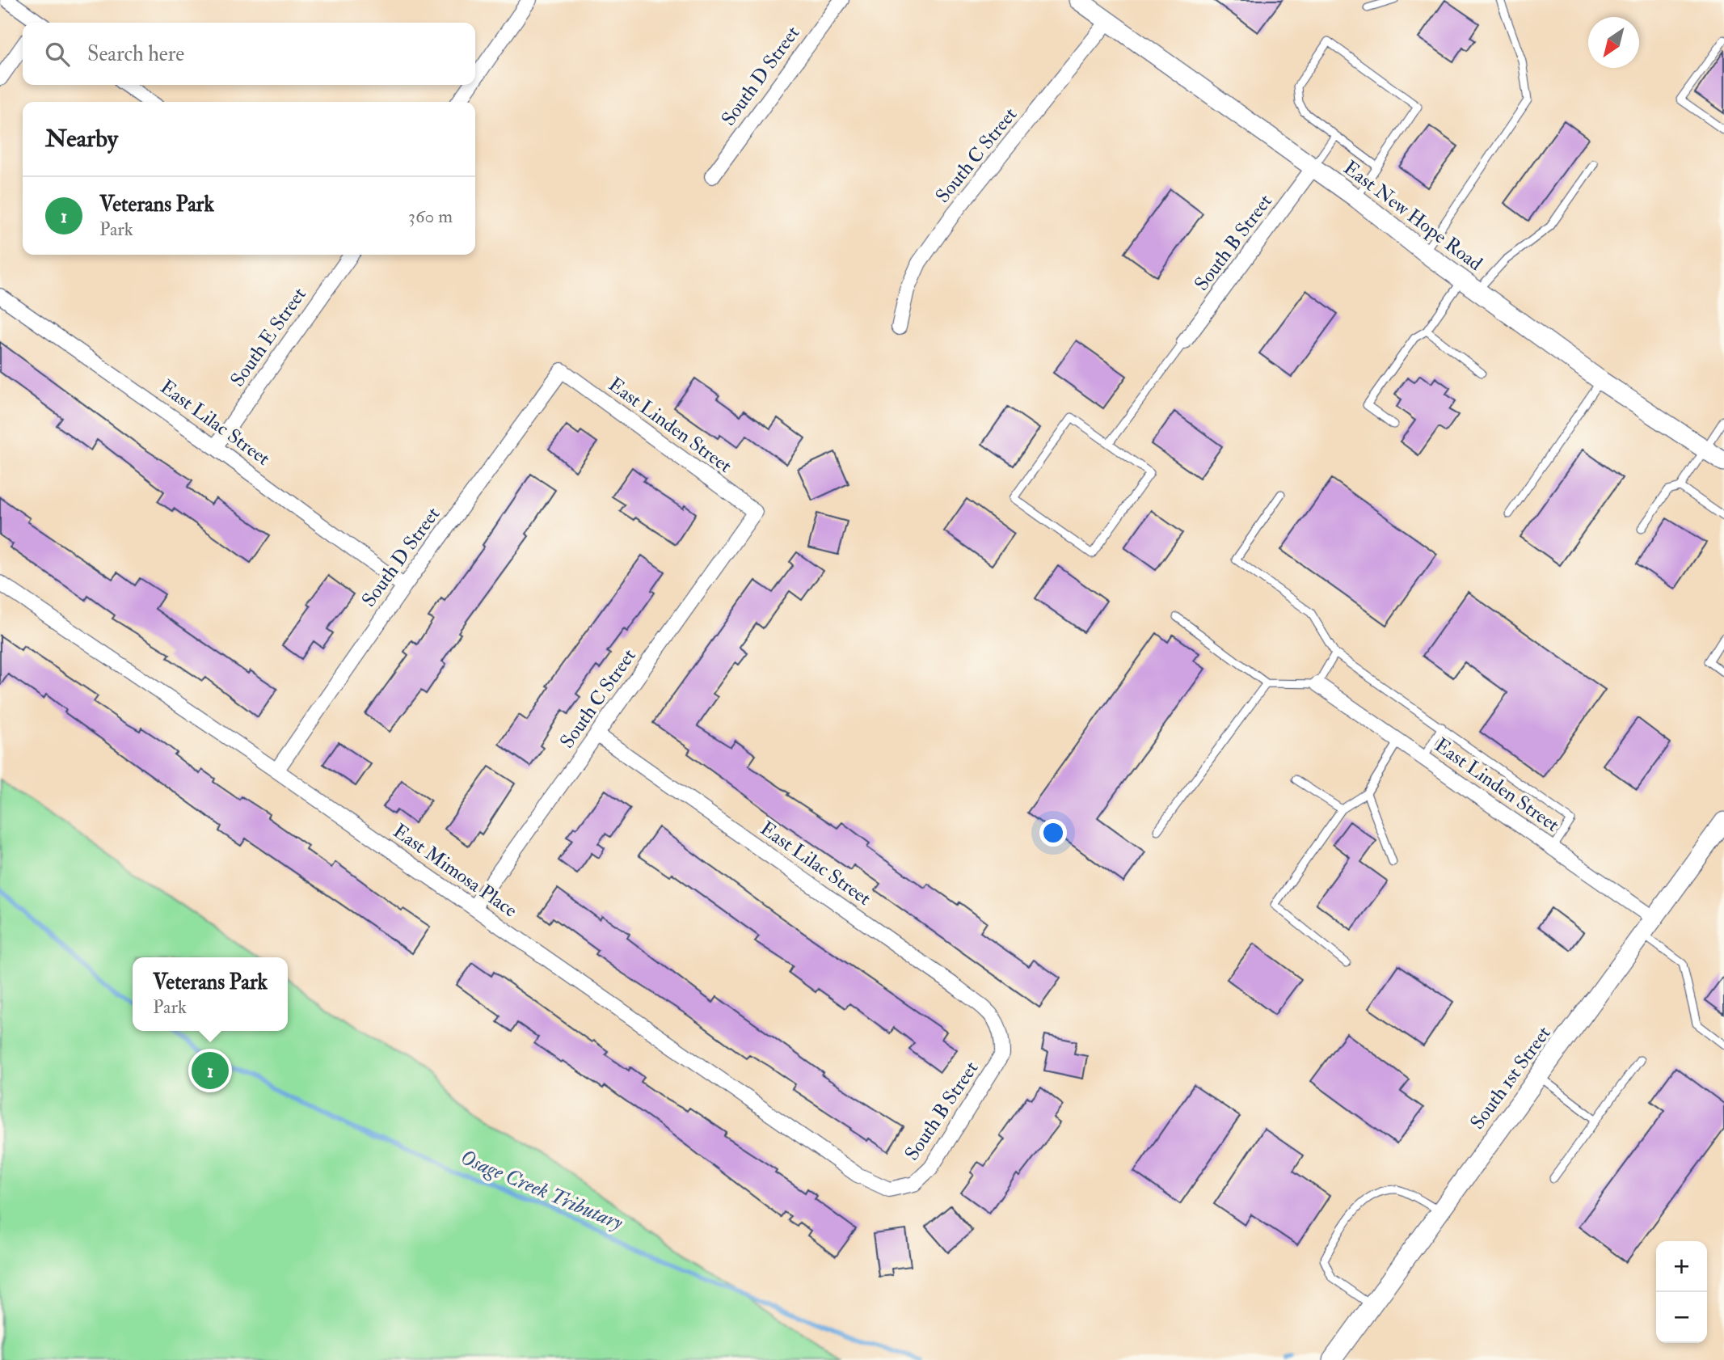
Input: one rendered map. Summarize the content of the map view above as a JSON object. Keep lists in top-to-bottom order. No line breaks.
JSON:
{"streets":{"street":["South D Street","South C Street","East New Hope Road","South B Street","South E Street","East Lilac Street","East Linden Street","East Mimosa Place","South 1st Street"]},"crossings":[["South D Street","East Lilac Street"],["South D Street","East Linden Street"],["South D Street","East Mimosa Place"],["South C Street","East New Hope Road"],["South C Street","East Lilac Street"],["South C Street","East Linden Street"],["South C Street","East Mimosa Place"],["East New Hope Road","South B Street"],["South B Street","East Lilac Street"],["South B Street","East Mimosa Place"],["South E Street","East Lilac Street"],["East Linden Street","South 1st Street"]],"water":["Osage Creek Tributary"],"north":"bottom left","page":{"search":"Search here","heading":"Nearby","list":[{"mark":"1","name":"Veterans Park","note":"Park","value":"360 m"}],"popup":["Veterans Park","Park"],"pins":"1","map_buttons":["+","−"]}}
